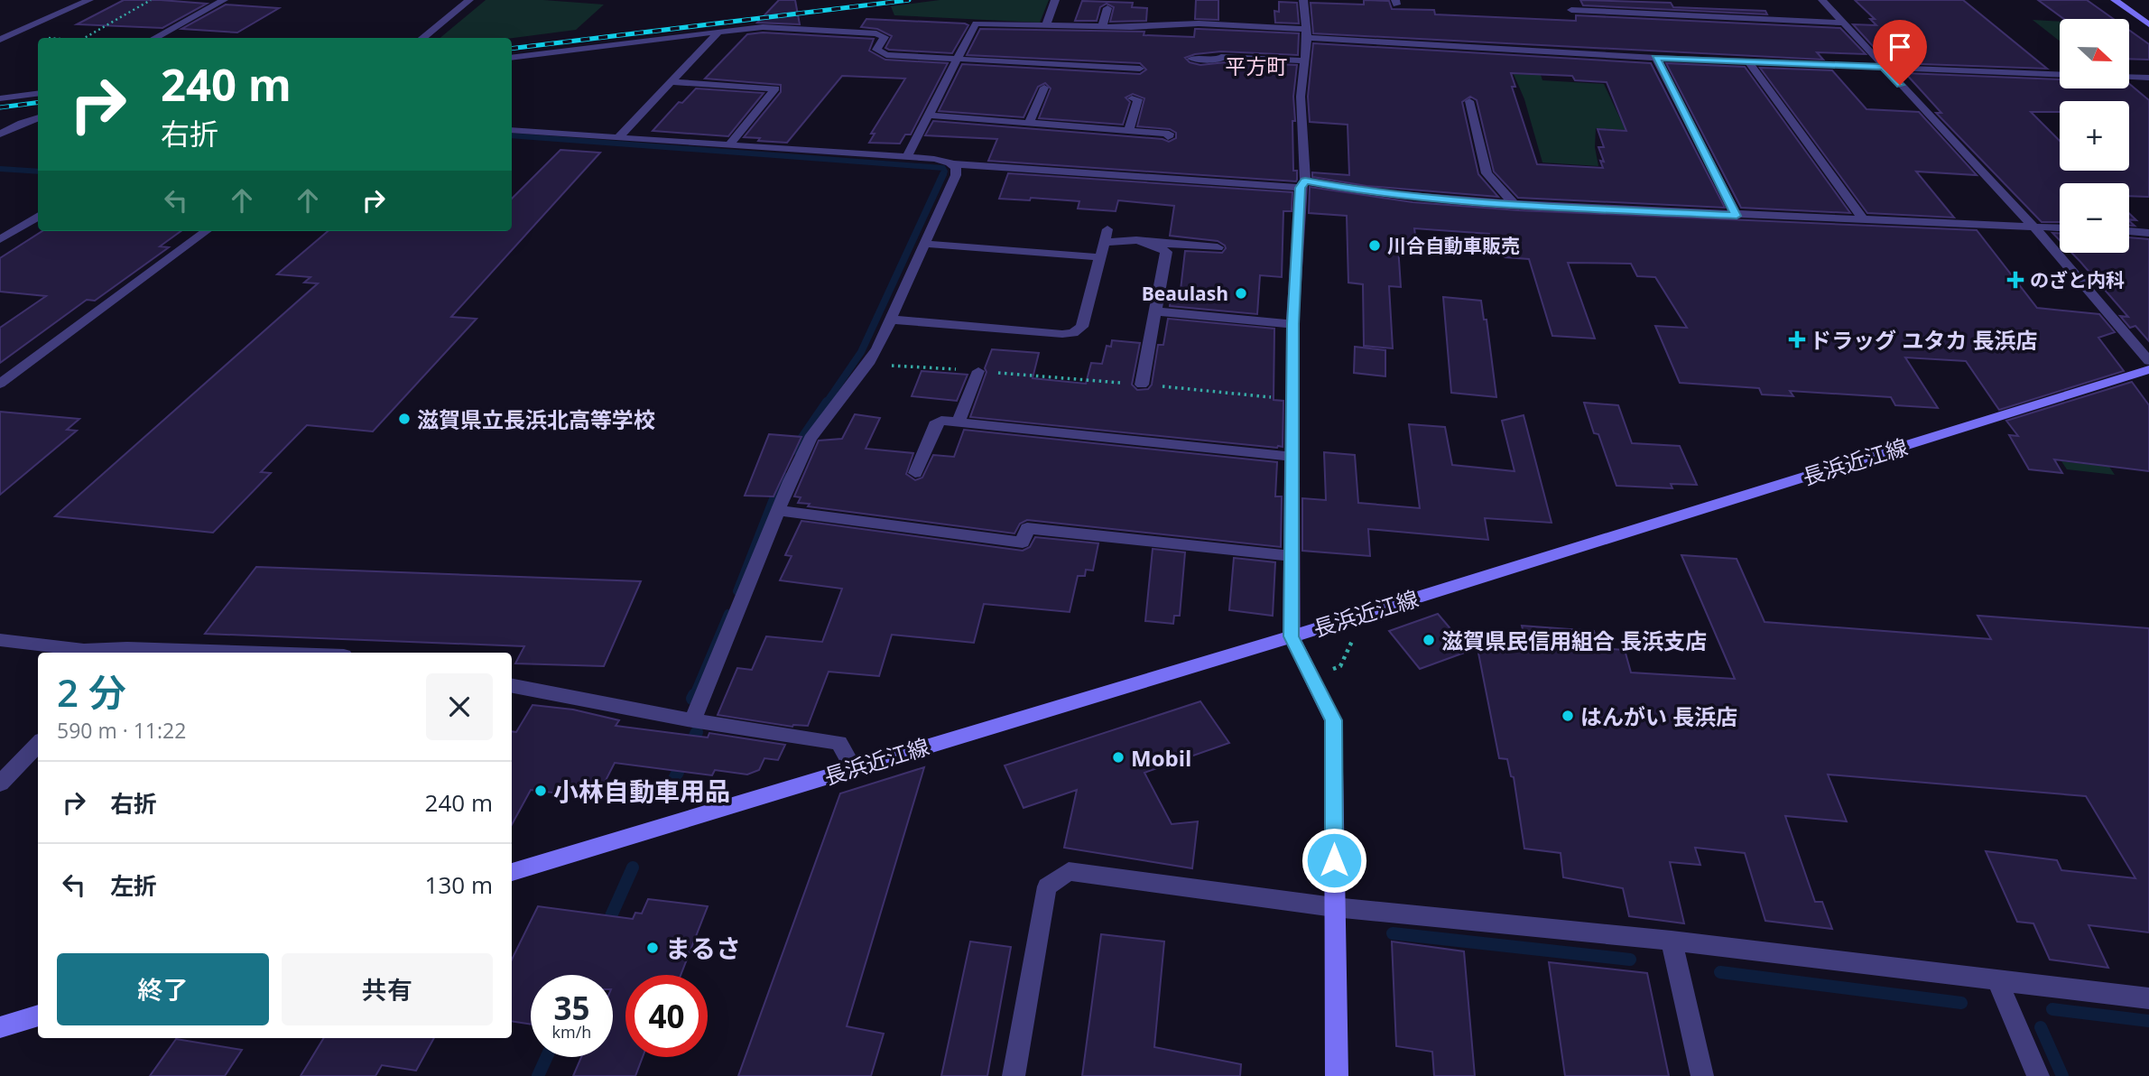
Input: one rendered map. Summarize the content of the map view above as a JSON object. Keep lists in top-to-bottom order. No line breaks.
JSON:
{"streets":{"main road":["長浜近江線"]},"districts":["平方町"],"places":{"other":["川合自動車販売","Beaulash","滋賀県立長浜北高等学校","滋賀県民信用組合 長浜支店","はんがい 長浜店","Mobil","小林自動車用品","まるさ"],"health":["のざと内科","ドラッグ ユタカ 長浜店"]},"north":"right","page":{"map_buttons":["+","−"],"turn":["240 m","右折"],"heading":["2 分","590 m · 11:22"],"list":[{"name":"右折","value":"240 m"},{"name":"左折","value":"130 m"}],"buttons":["終了","共有"],"speed":"35 km/h","limit":"40"}}
